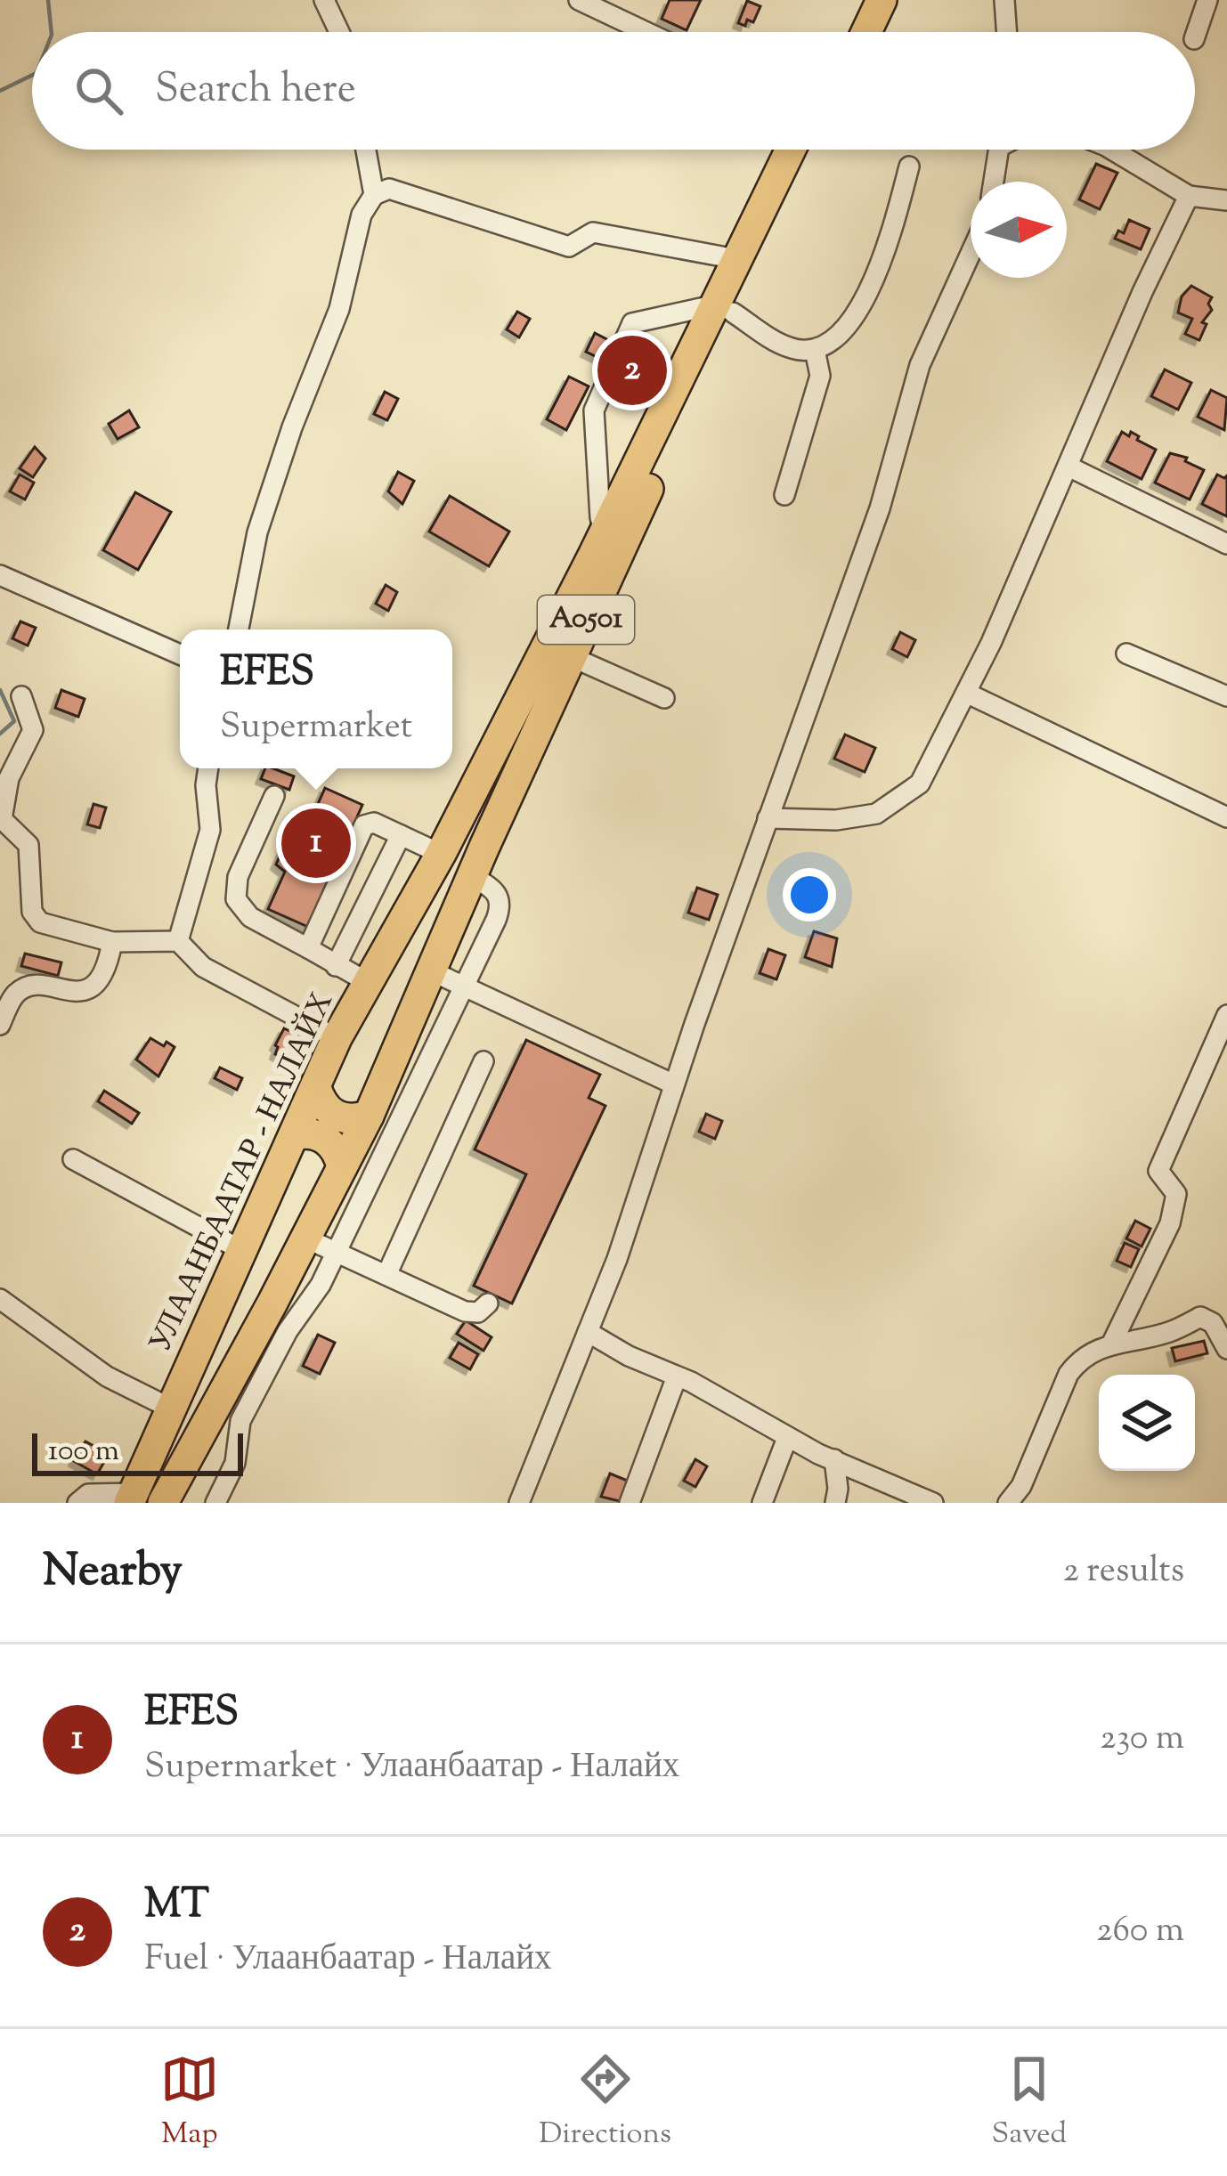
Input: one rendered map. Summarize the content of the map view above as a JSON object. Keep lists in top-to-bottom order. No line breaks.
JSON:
{"streets":{"highway":["A0501","УЛААНБААТАР - НАЛАЙХ"]},"scale_bar":"100 m","north":"right","page":{"search":"Search here","pins":["2","1"],"popup":["EFES","Supermarket"],"scale":"100 m","heading":["Nearby","2 results"],"list":[{"mark":"1","name":"EFES","note":"Supermarket · Улаанбаатар - Налайх","value":"230 m"},{"mark":"2","name":"MT","note":"Fuel · Улаанбаатар - Налайх","value":"260 m"}],"nav":["Map","Directions","Saved"]}}
